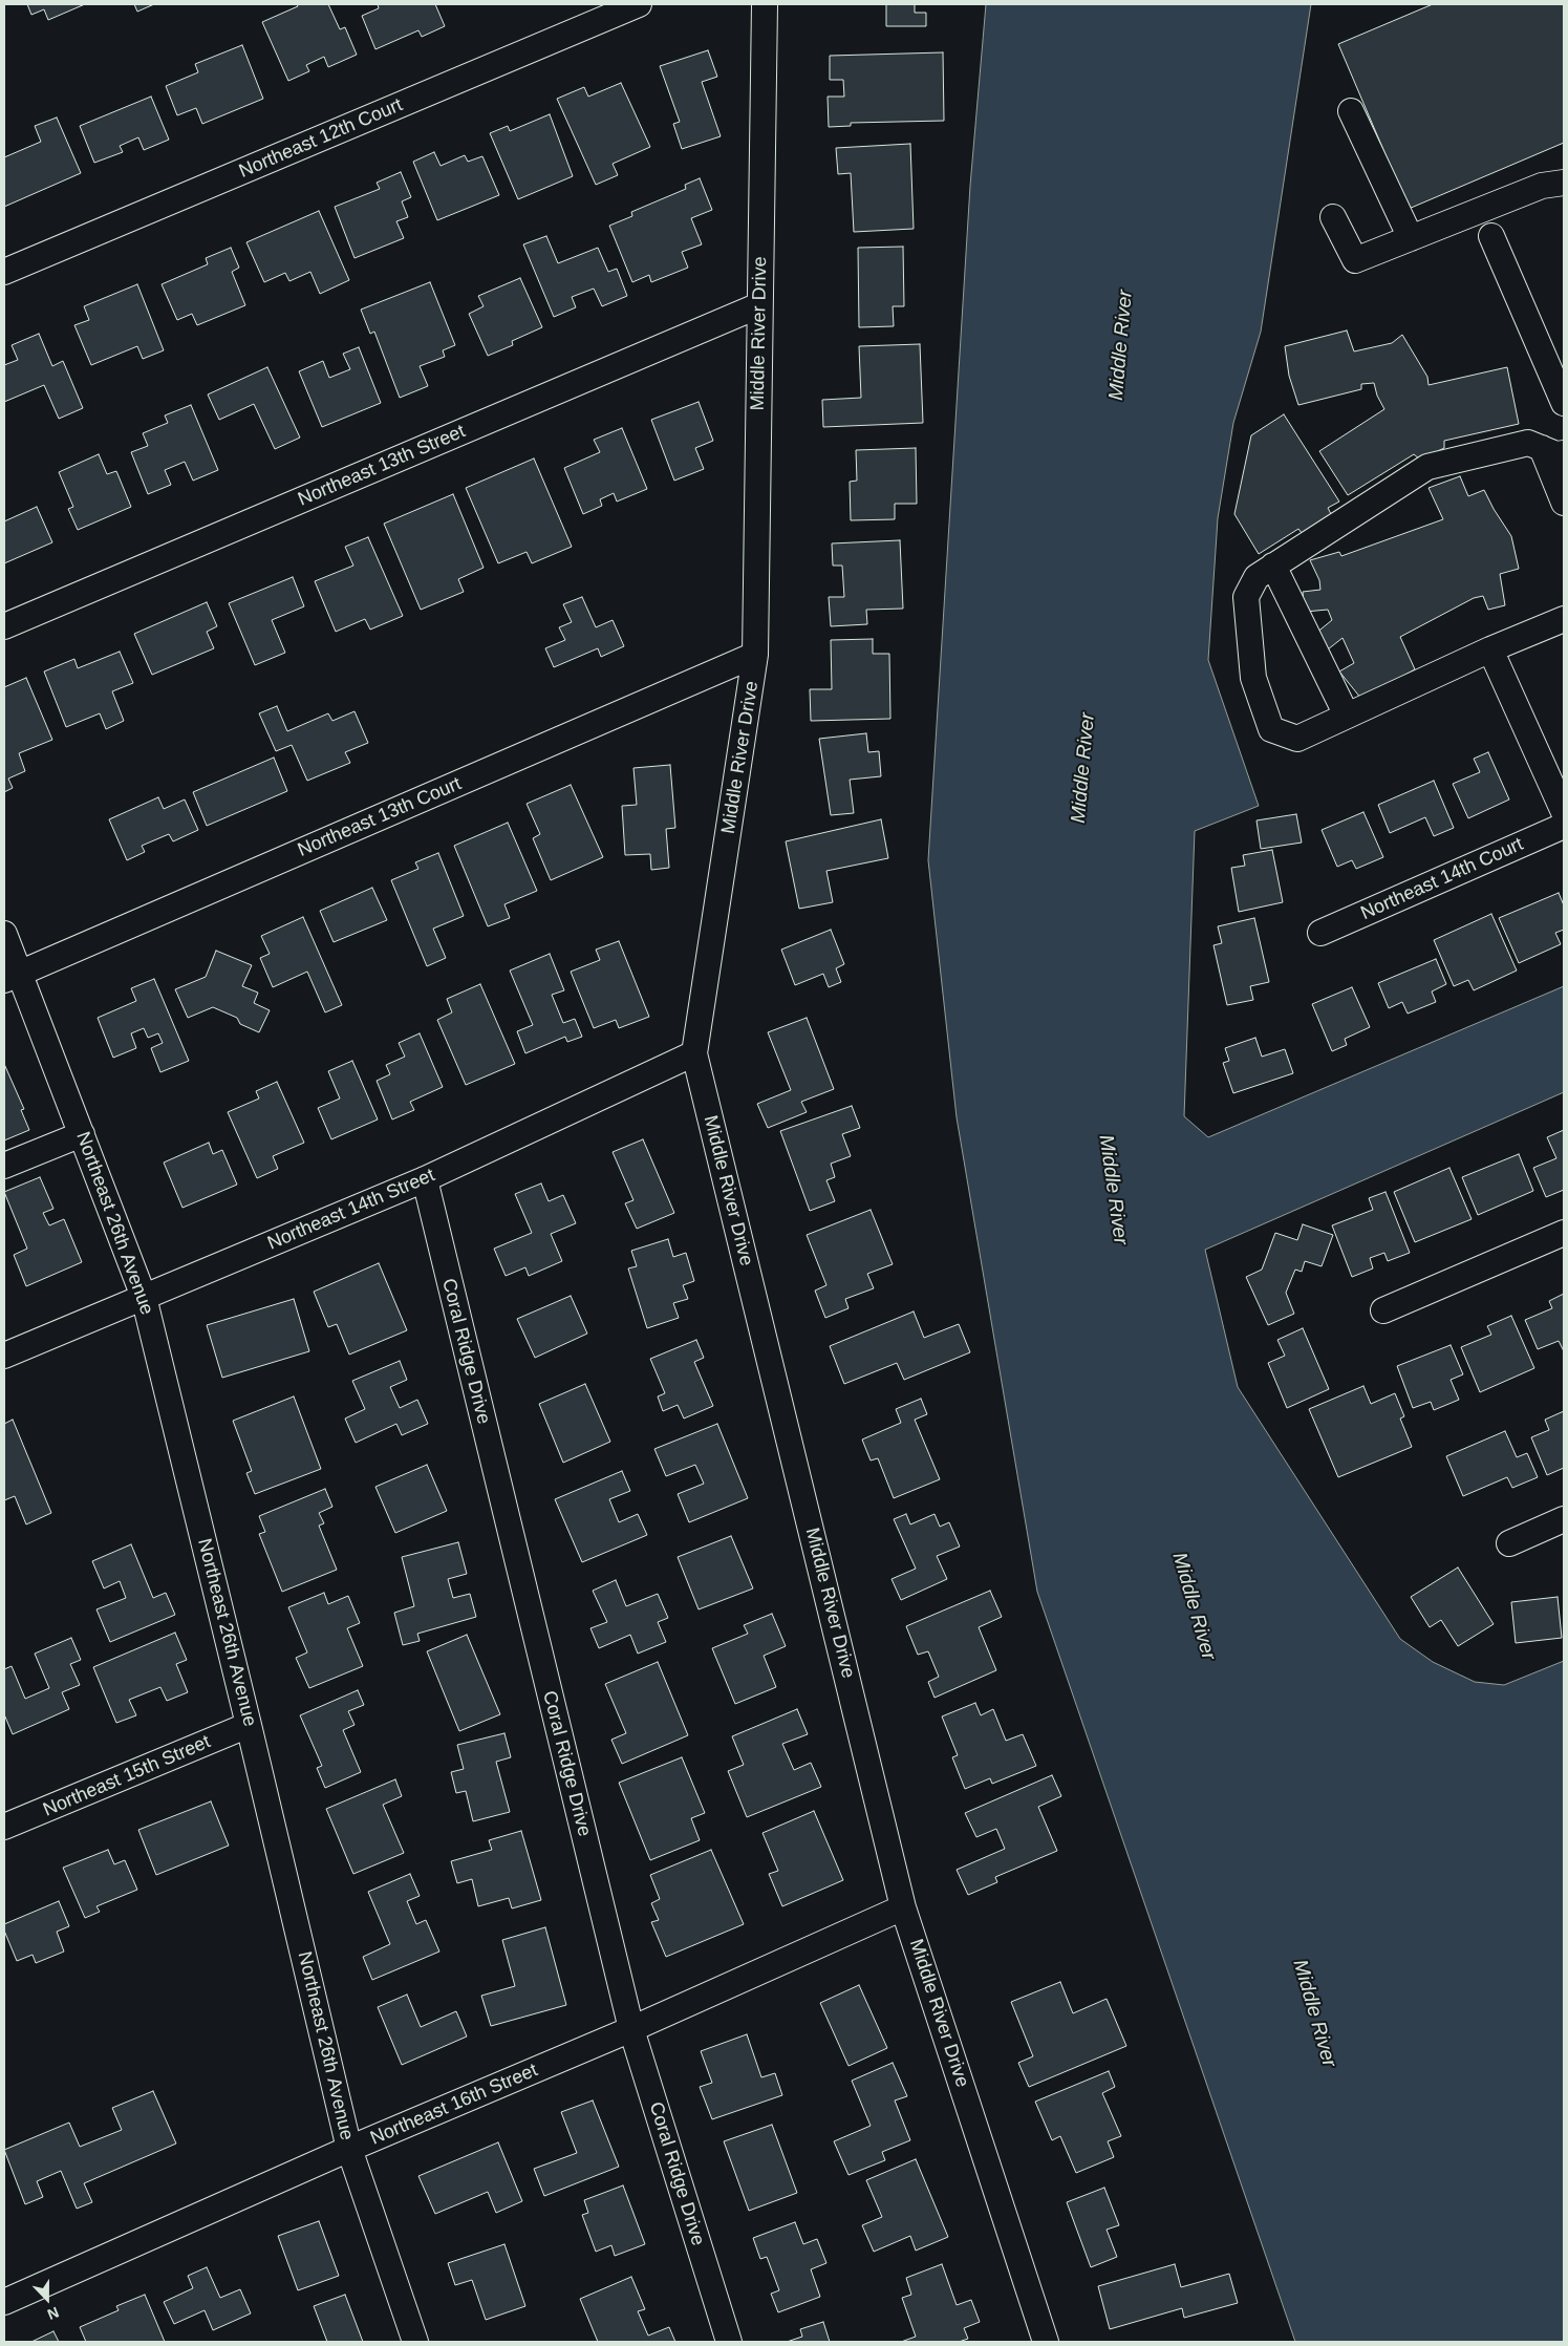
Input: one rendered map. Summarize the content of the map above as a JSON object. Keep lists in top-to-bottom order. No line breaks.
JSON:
{"streets":{"street":["Northeast 12th Court","Middle River Drive","Northeast 13th Street","Northeast 13th Court","Northeast 14th Court","Northeast 14th Street","Northeast 26th Avenue","Coral Ridge Drive","Northeast 15th Street","Northeast 16th Street"]},"crossings":[["Middle River Drive","Northeast 13th Street"],["Middle River Drive","Northeast 13th Court"],["Middle River Drive","Northeast 14th Street"],["Middle River Drive","Northeast 16th Street"],["Northeast 13th Court","Northeast 26th Avenue"],["Northeast 14th Street","Northeast 26th Avenue"],["Northeast 14th Street","Coral Ridge Drive"],["Northeast 26th Avenue","Northeast 15th Street"],["Northeast 26th Avenue","Northeast 16th Street"],["Coral Ridge Drive","Northeast 16th Street"]],"water":["Middle River"],"north":"bottom"}
